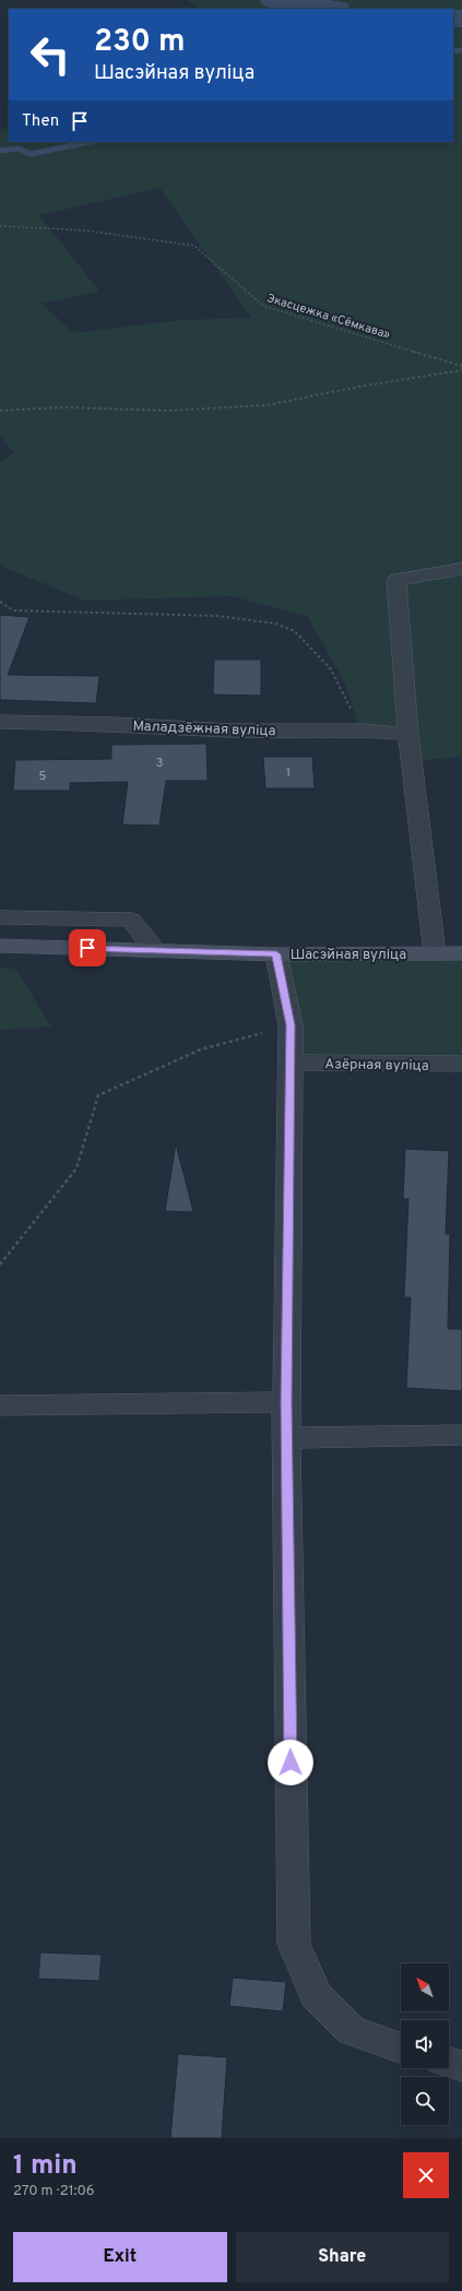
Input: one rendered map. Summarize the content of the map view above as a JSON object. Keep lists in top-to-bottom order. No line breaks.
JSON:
{"streets":{"main road":["Шасэйная вуліца"],"street":["Маладзёжная вуліца","Азёрная вуліца"],"path":["Экасцежка «Сёмкава»"]},"house_numbers":["3","1","5"],"north":"top left","page":{"turn":["230 m","Шасэйная вуліца"],"then":"Then","heading":["1 min","270 m · 21:06"],"buttons":["Exit","Share"]}}
